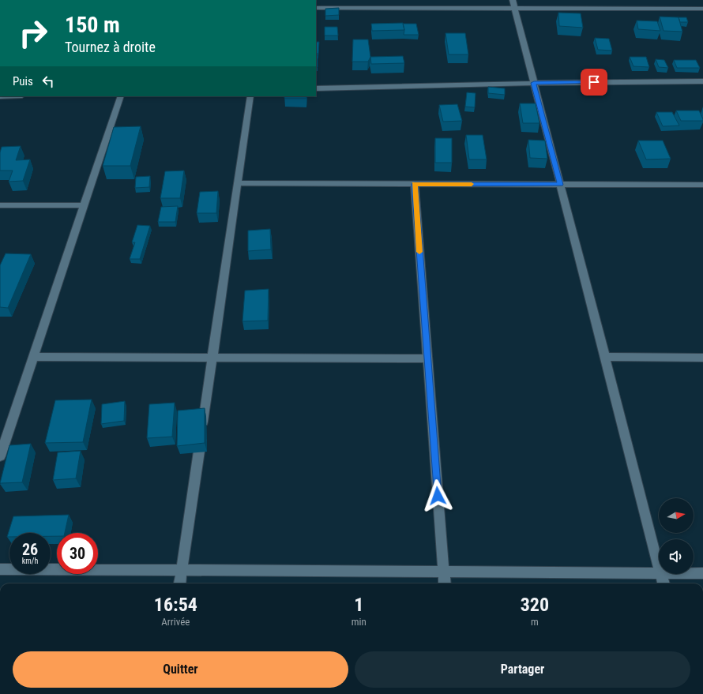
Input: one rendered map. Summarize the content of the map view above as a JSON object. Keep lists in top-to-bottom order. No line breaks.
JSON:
{"north":"right","page":{"turn":["150 m","Tournez à droite"],"then":"Puis","speed":"26 km/h","limit":"30","eta":["16:54","Arrivée","1","min","320","m"],"buttons":["Quitter","Partager"]}}
